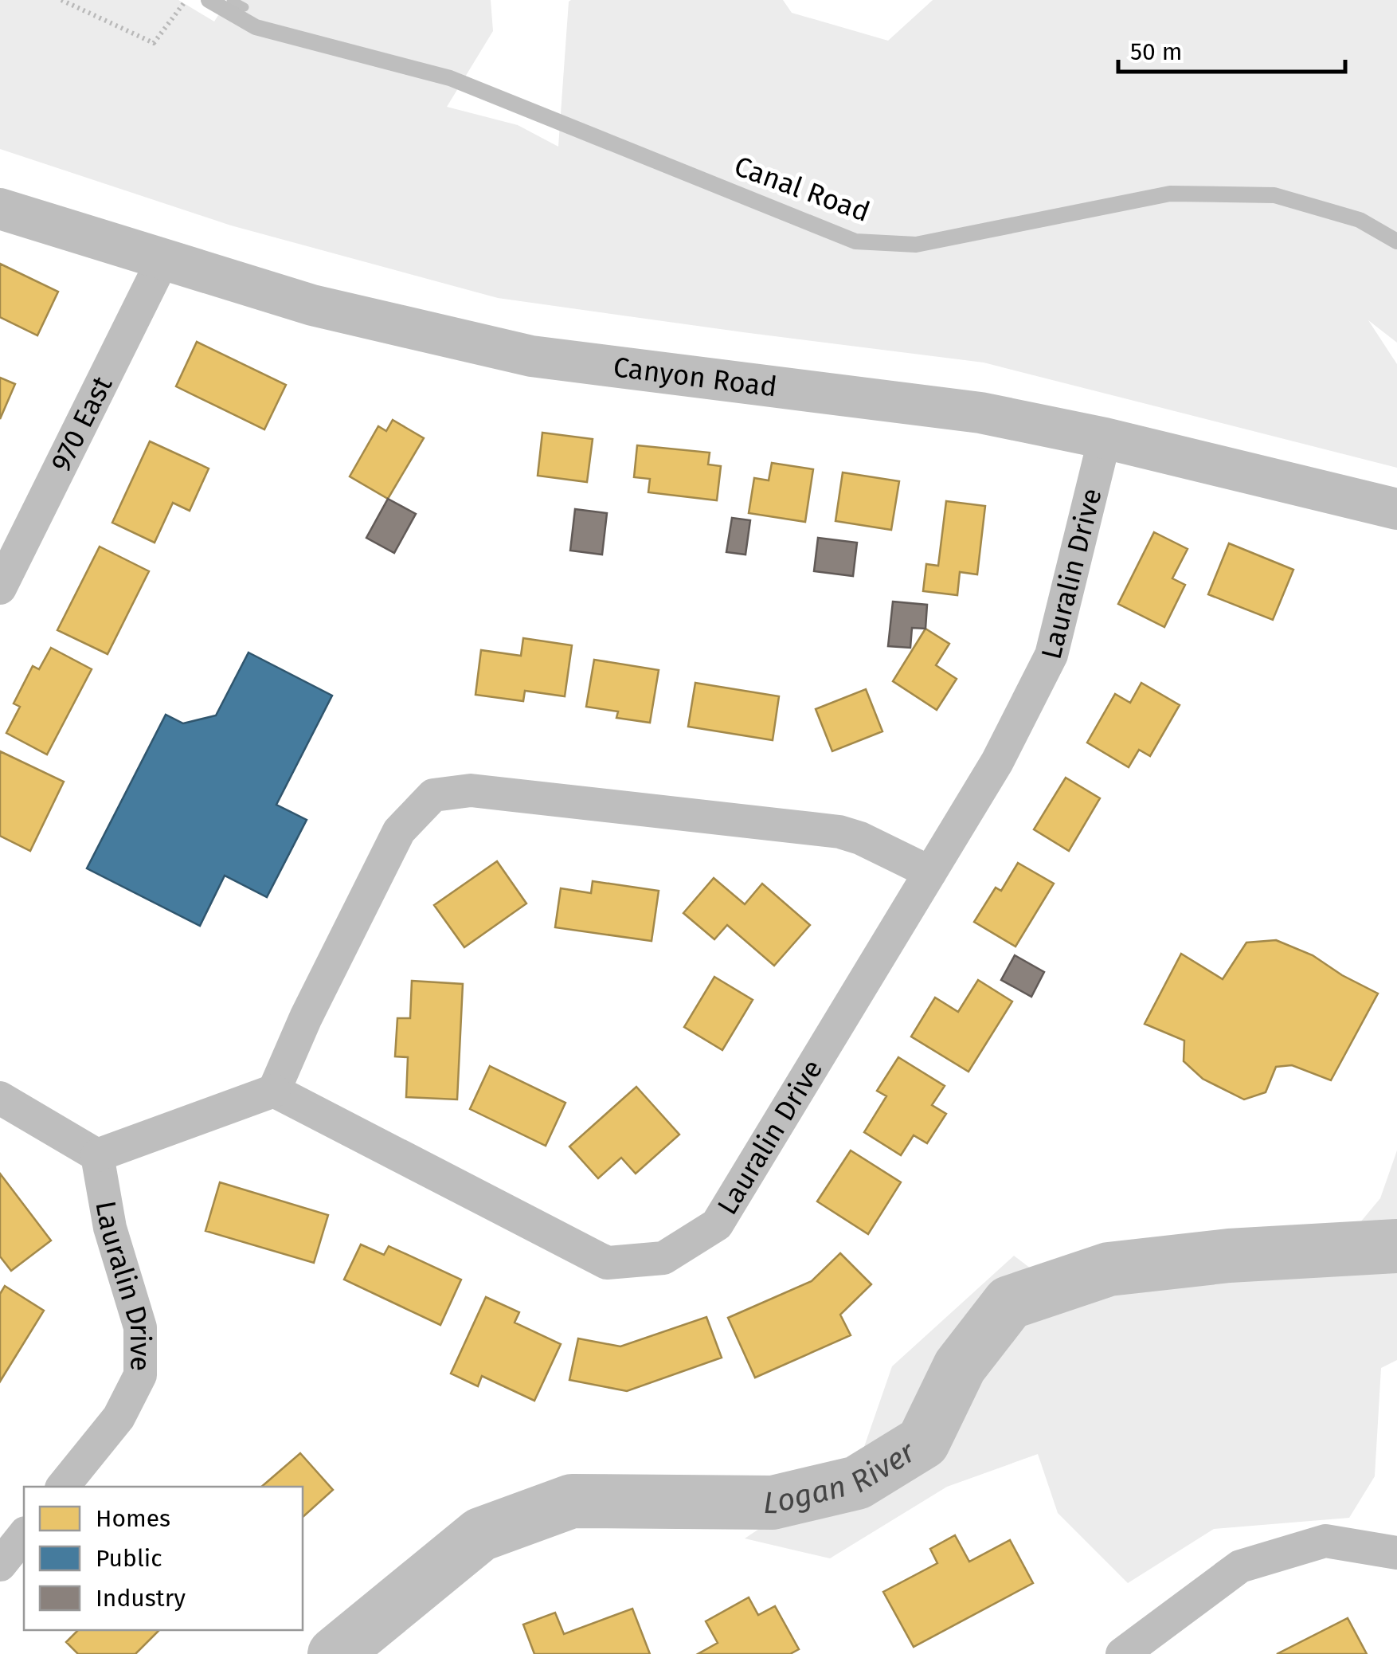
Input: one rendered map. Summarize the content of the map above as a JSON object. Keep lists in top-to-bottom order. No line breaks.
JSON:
{"streets":{"street":["Canyon Road","970 East","Lauralin Drive"],"lane":["Canal Road"]},"crossings":[["Canyon Road","970 East"],["Canyon Road","Lauralin Drive"]],"water":["Logan River"],"legend":["Homes","Public","Industry"],"scale_bar":"50 m"}
